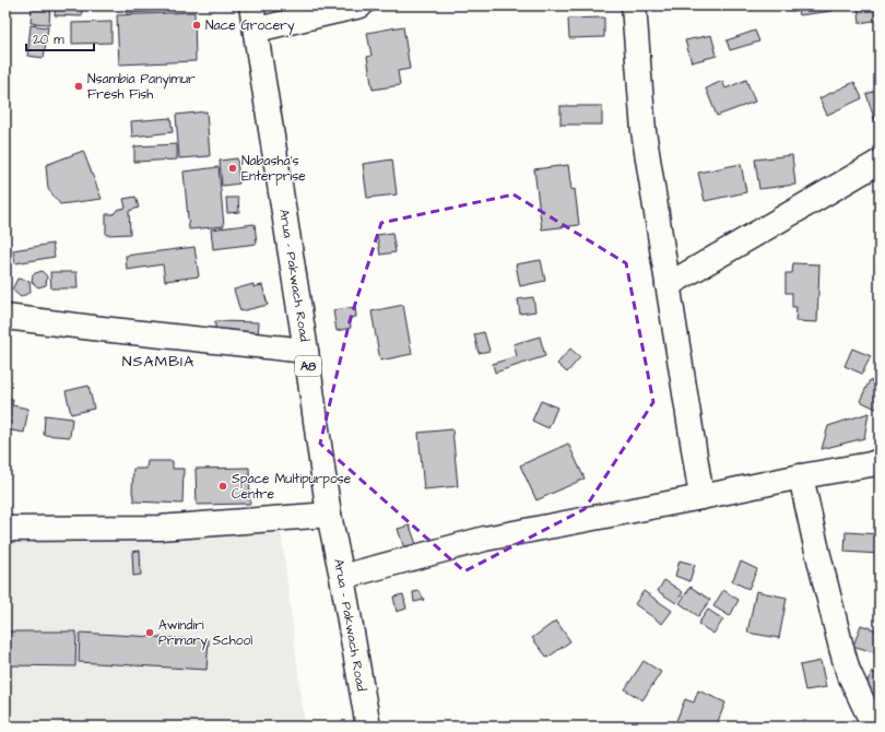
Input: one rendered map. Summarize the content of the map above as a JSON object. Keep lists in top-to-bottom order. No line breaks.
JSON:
{"streets":{"street":["Arua - Pakwach Road","A8"]},"districts":["NSAMBIA"],"places":["Nace Grocery","Nsambia Panyimur Fresh Fish","Nabasha's Enterprise","Space Multipurpose Centre","Awindiri Primary School"],"scale_bar":"20 m"}
